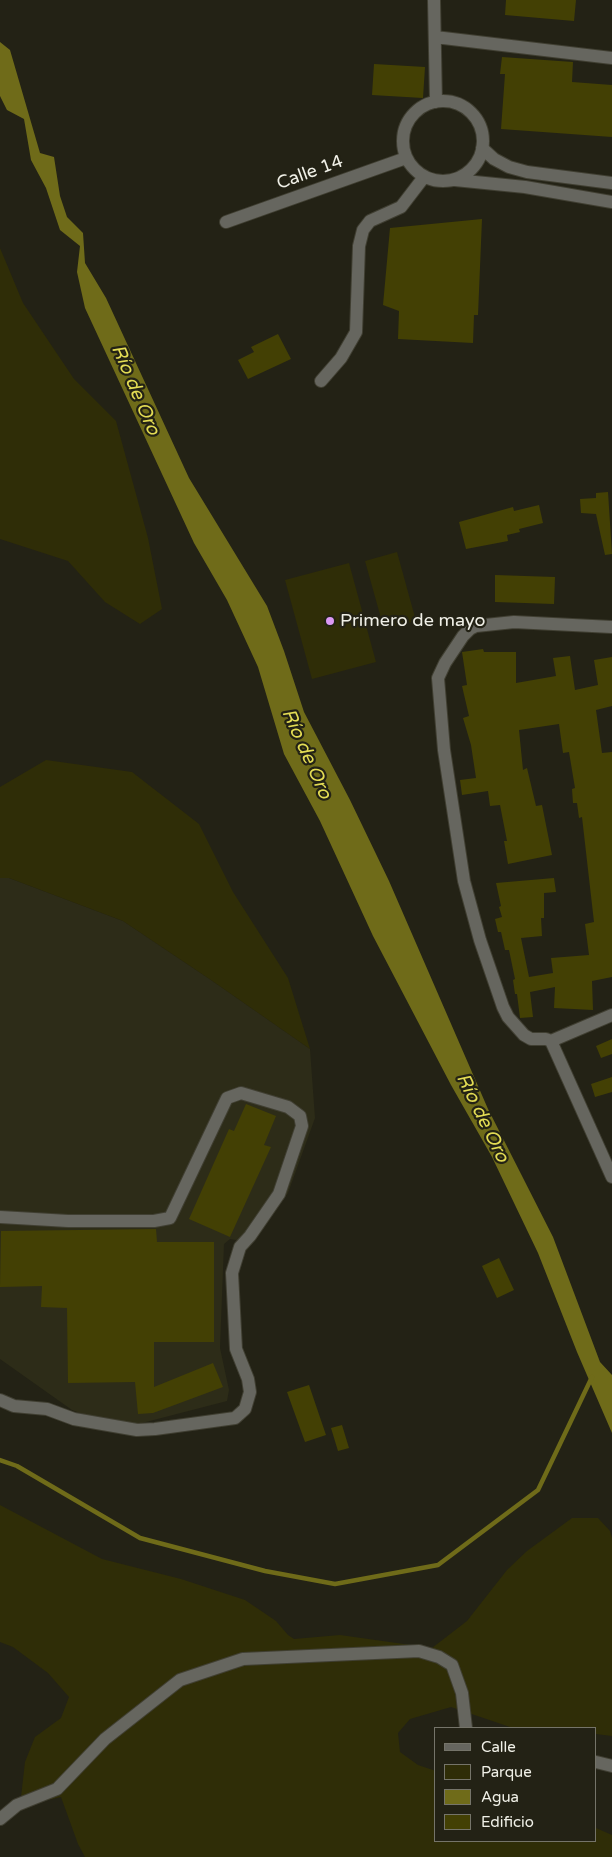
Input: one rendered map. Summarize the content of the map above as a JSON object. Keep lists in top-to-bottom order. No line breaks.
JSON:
{"streets":{"street":["Calle 14"]},"water":["Río de Oro"],"places":["Primero de mayo"],"legend":["Calle","Parque","Agua","Edificio"]}
